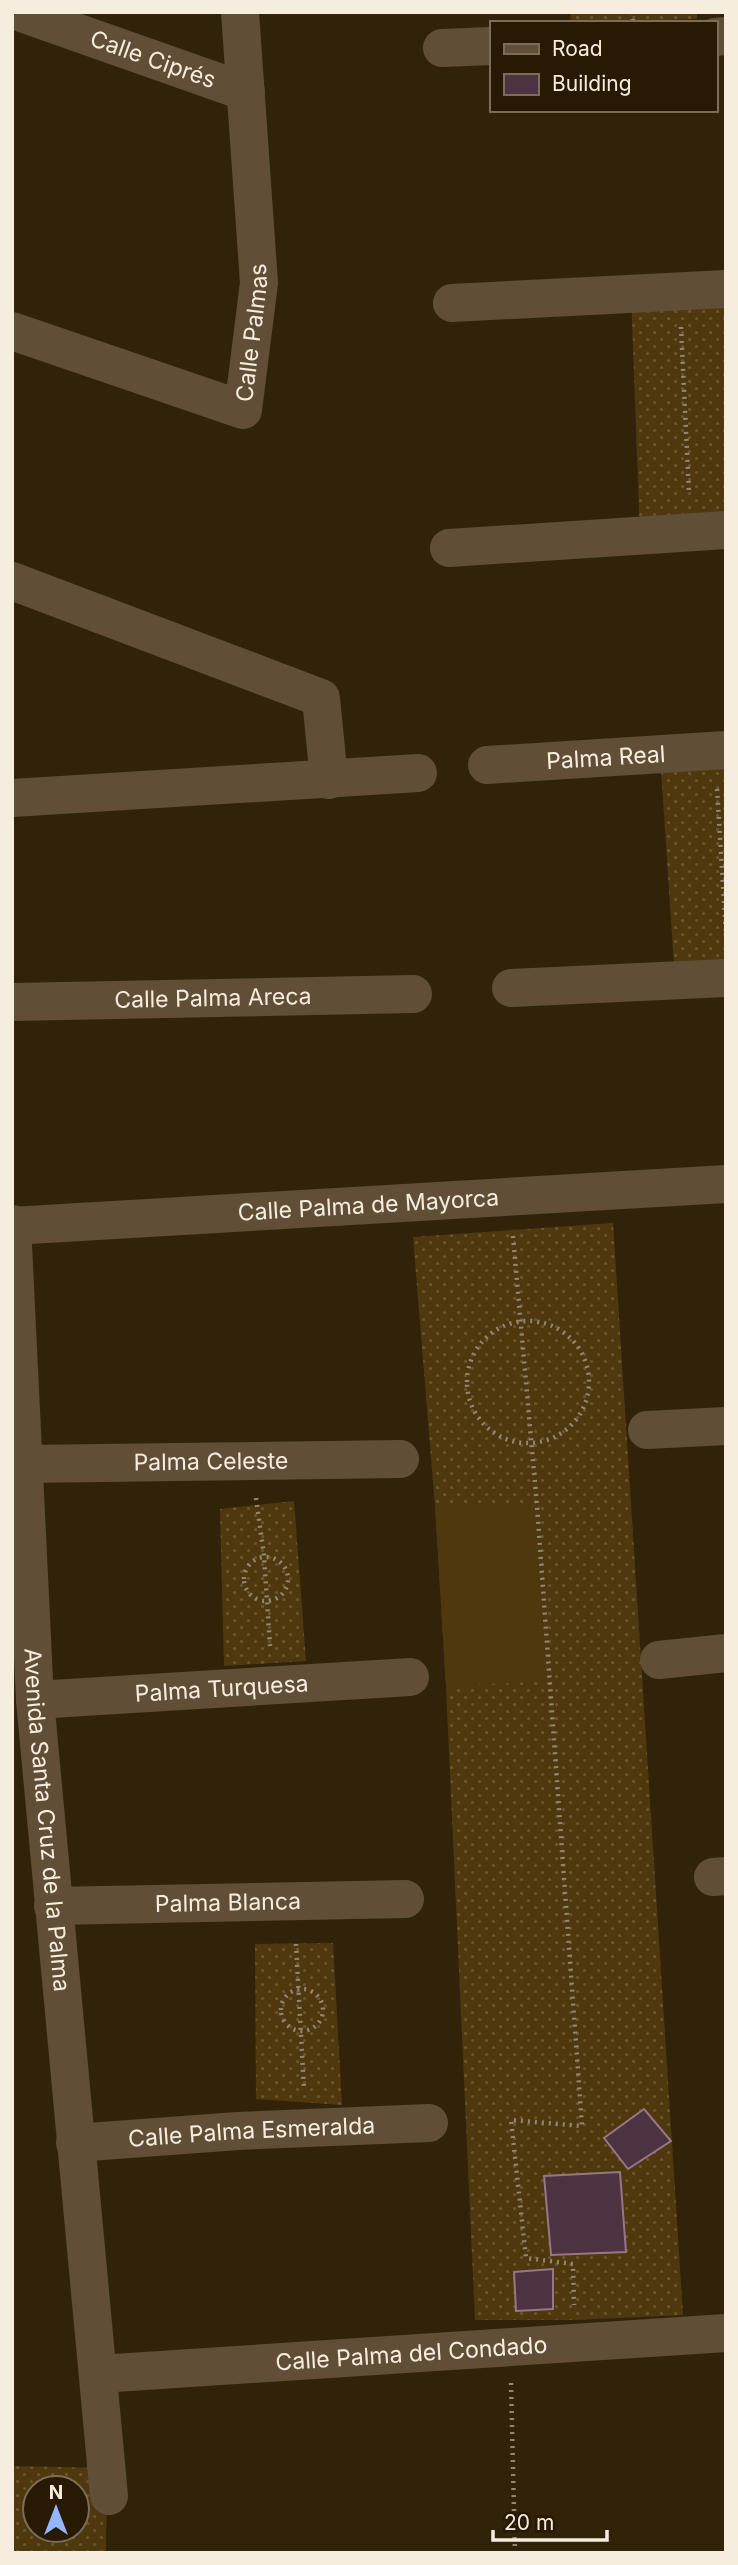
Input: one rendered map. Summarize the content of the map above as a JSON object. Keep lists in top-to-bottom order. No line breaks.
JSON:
{"streets":{"street":["Calle Ciprés","Calle Palmas","Palma Real","Calle Palma Areca","Calle Palma de Mayorca","Palma Celeste","Palma Turquesa","Avenida Santa Cruz de la Palma","Palma Blanca","Calle Palma Esmeralda","Calle Palma del Condado"]},"crossings":[["Calle Ciprés","Calle Palmas"],["Calle Palma de Mayorca","Avenida Santa Cruz de la Palma"],["Palma Celeste","Avenida Santa Cruz de la Palma"],["Palma Turquesa","Avenida Santa Cruz de la Palma"],["Avenida Santa Cruz de la Palma","Palma Blanca"],["Avenida Santa Cruz de la Palma","Calle Palma Esmeralda"],["Avenida Santa Cruz de la Palma","Calle Palma del Condado"]],"legend":["Road","Building"],"scale_bar":"20 m","north":"top"}
